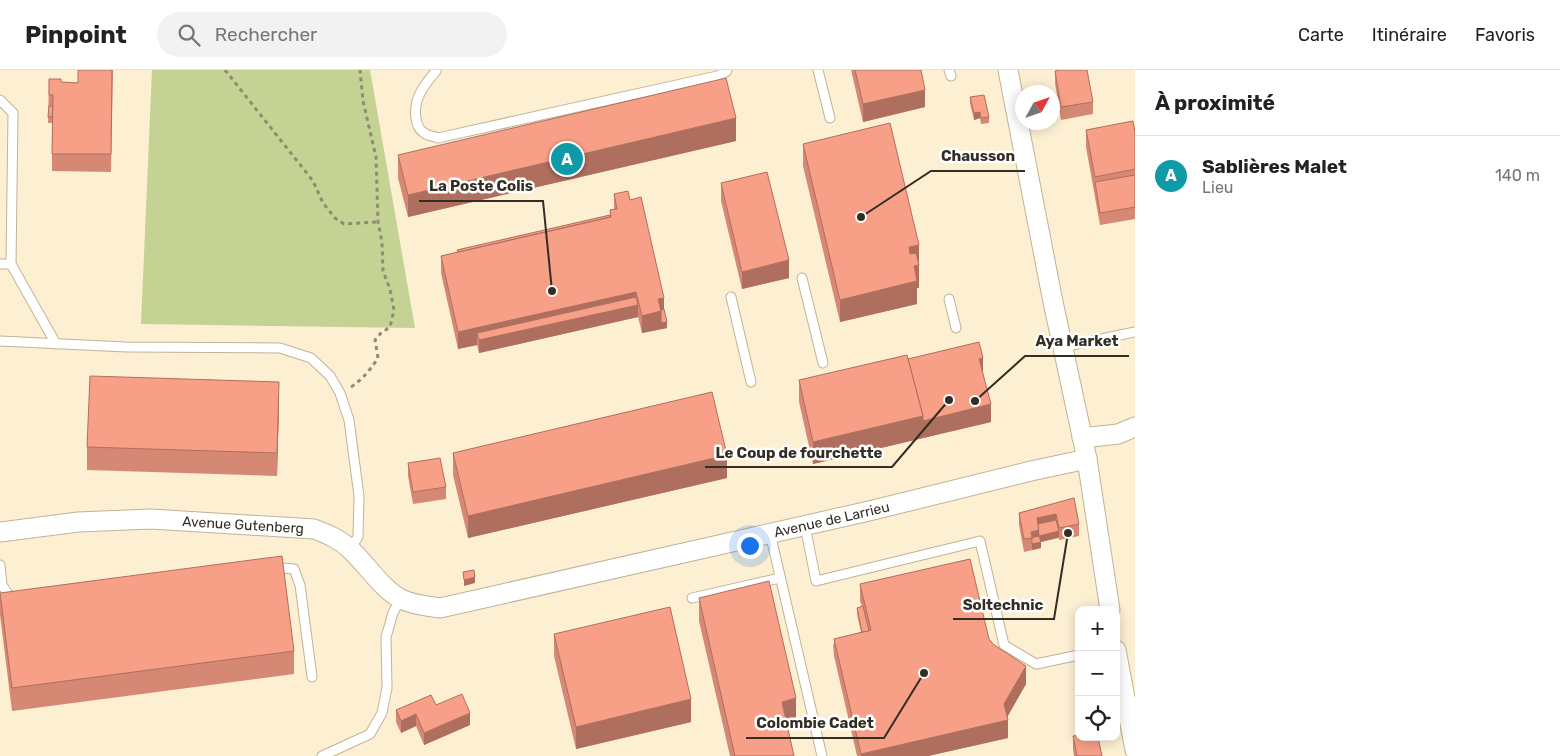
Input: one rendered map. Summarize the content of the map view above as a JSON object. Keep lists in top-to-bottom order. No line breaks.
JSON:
{"streets":{"street":["Avenue de Larrieu","Avenue Gutenberg"]},"crossings":[["Avenue de Larrieu","Avenue Gutenberg"]],"places":["Chausson","La Poste Colis","Le Coup de fourchette","Aya Market","Soltechnic","Colombie Cadet"],"north":"top right","page":{"header":"Pinpoint","search":"Rechercher","nav":["Carte","Itinéraire","Favoris"],"heading":"À proximité","list":[{"mark":"A","name":"Sablières Malet","note":"Lieu","value":"140 m"}],"pins":"A","map_buttons":["+","−"]}}
